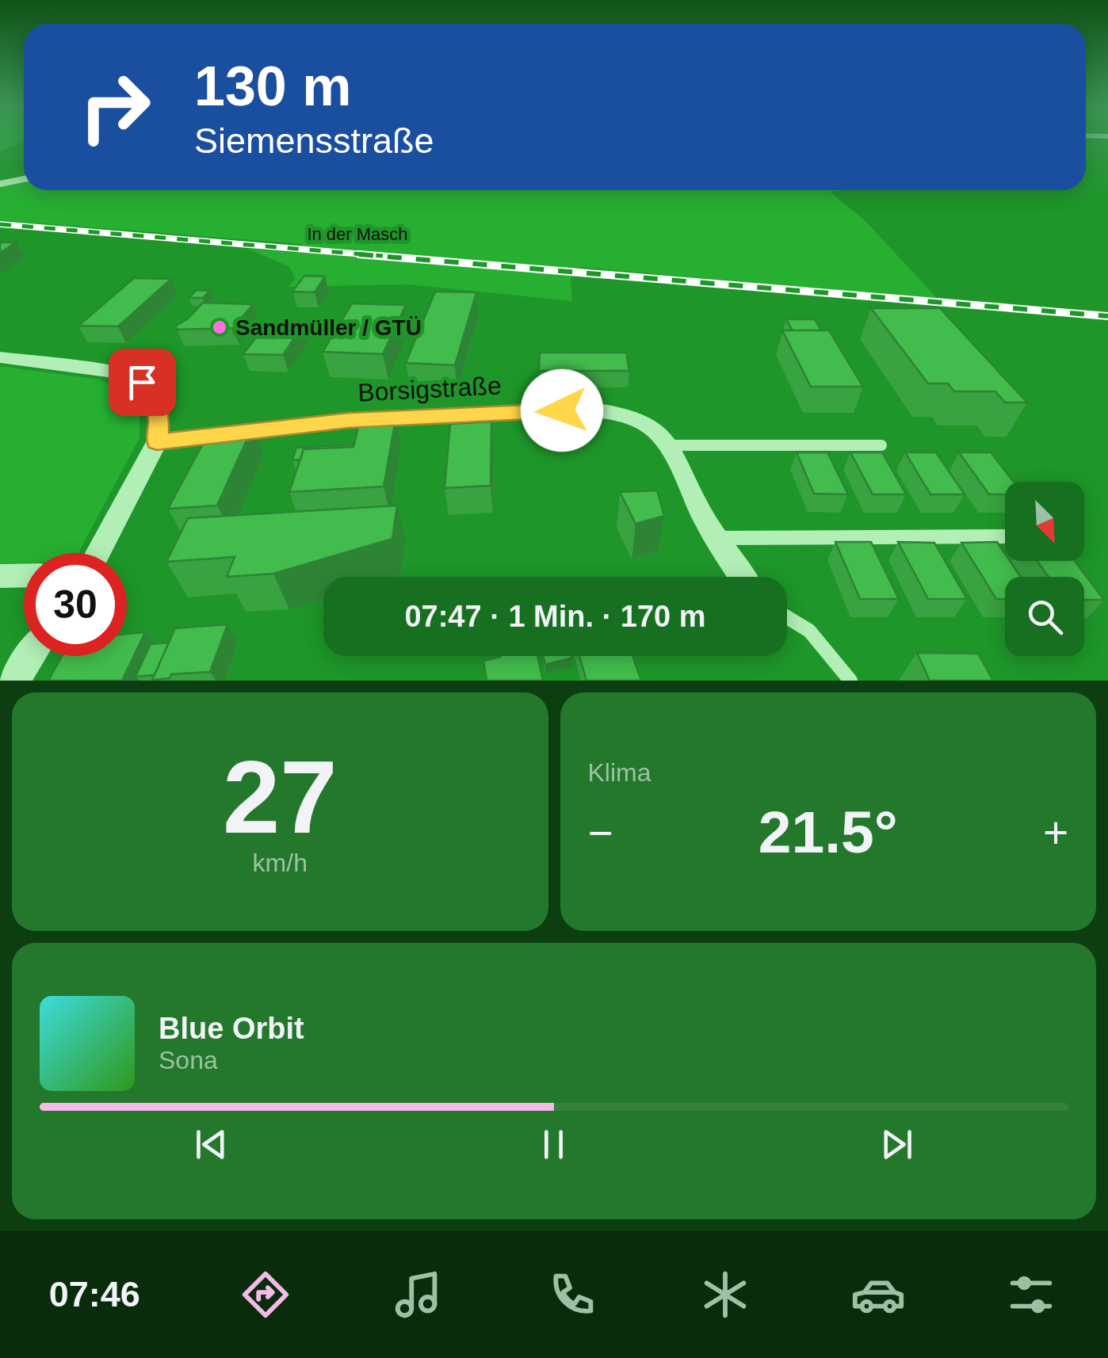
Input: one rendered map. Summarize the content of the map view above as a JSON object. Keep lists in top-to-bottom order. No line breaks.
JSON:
{"streets":{"street":["Borsigstraße"]},"parks":["In der Masch"],"places":["Sandmüller / GTÜ"],"north":"bottom right","page":{"turn":["130 m","Siemensstraße"],"limit":"30","trip":"07:47 · 1 Min. · 170 m","tile":[["27","km/h"],"Klima"],"heat":["−","21.5°","+"],"song":["Blue Orbit","Sona"],"tabs":"07:46"}}
